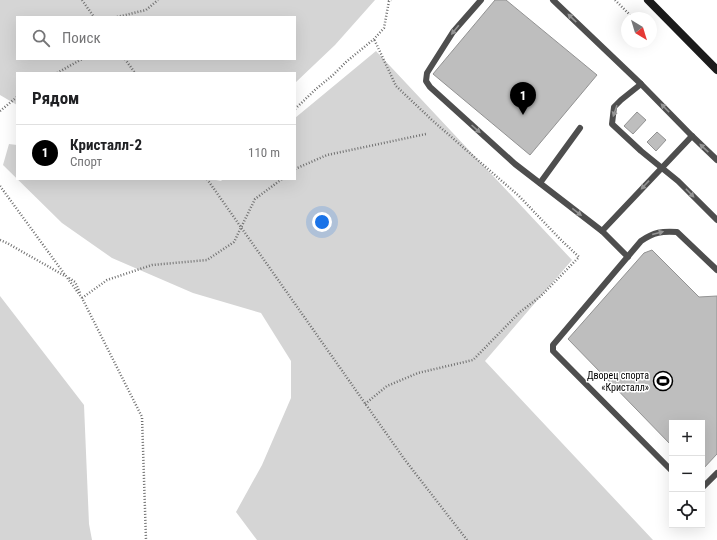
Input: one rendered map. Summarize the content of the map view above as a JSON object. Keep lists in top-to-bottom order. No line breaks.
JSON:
{"places":{"sports":["Дворец спорта «Кристалл»"]},"north":"bottom right","page":{"search":"Поиск","heading":"Рядом","pins":"1","list":[{"mark":"1","name":"Кристалл-2","note":"Спорт","value":"110 m"}],"map_buttons":["+","−"]}}
